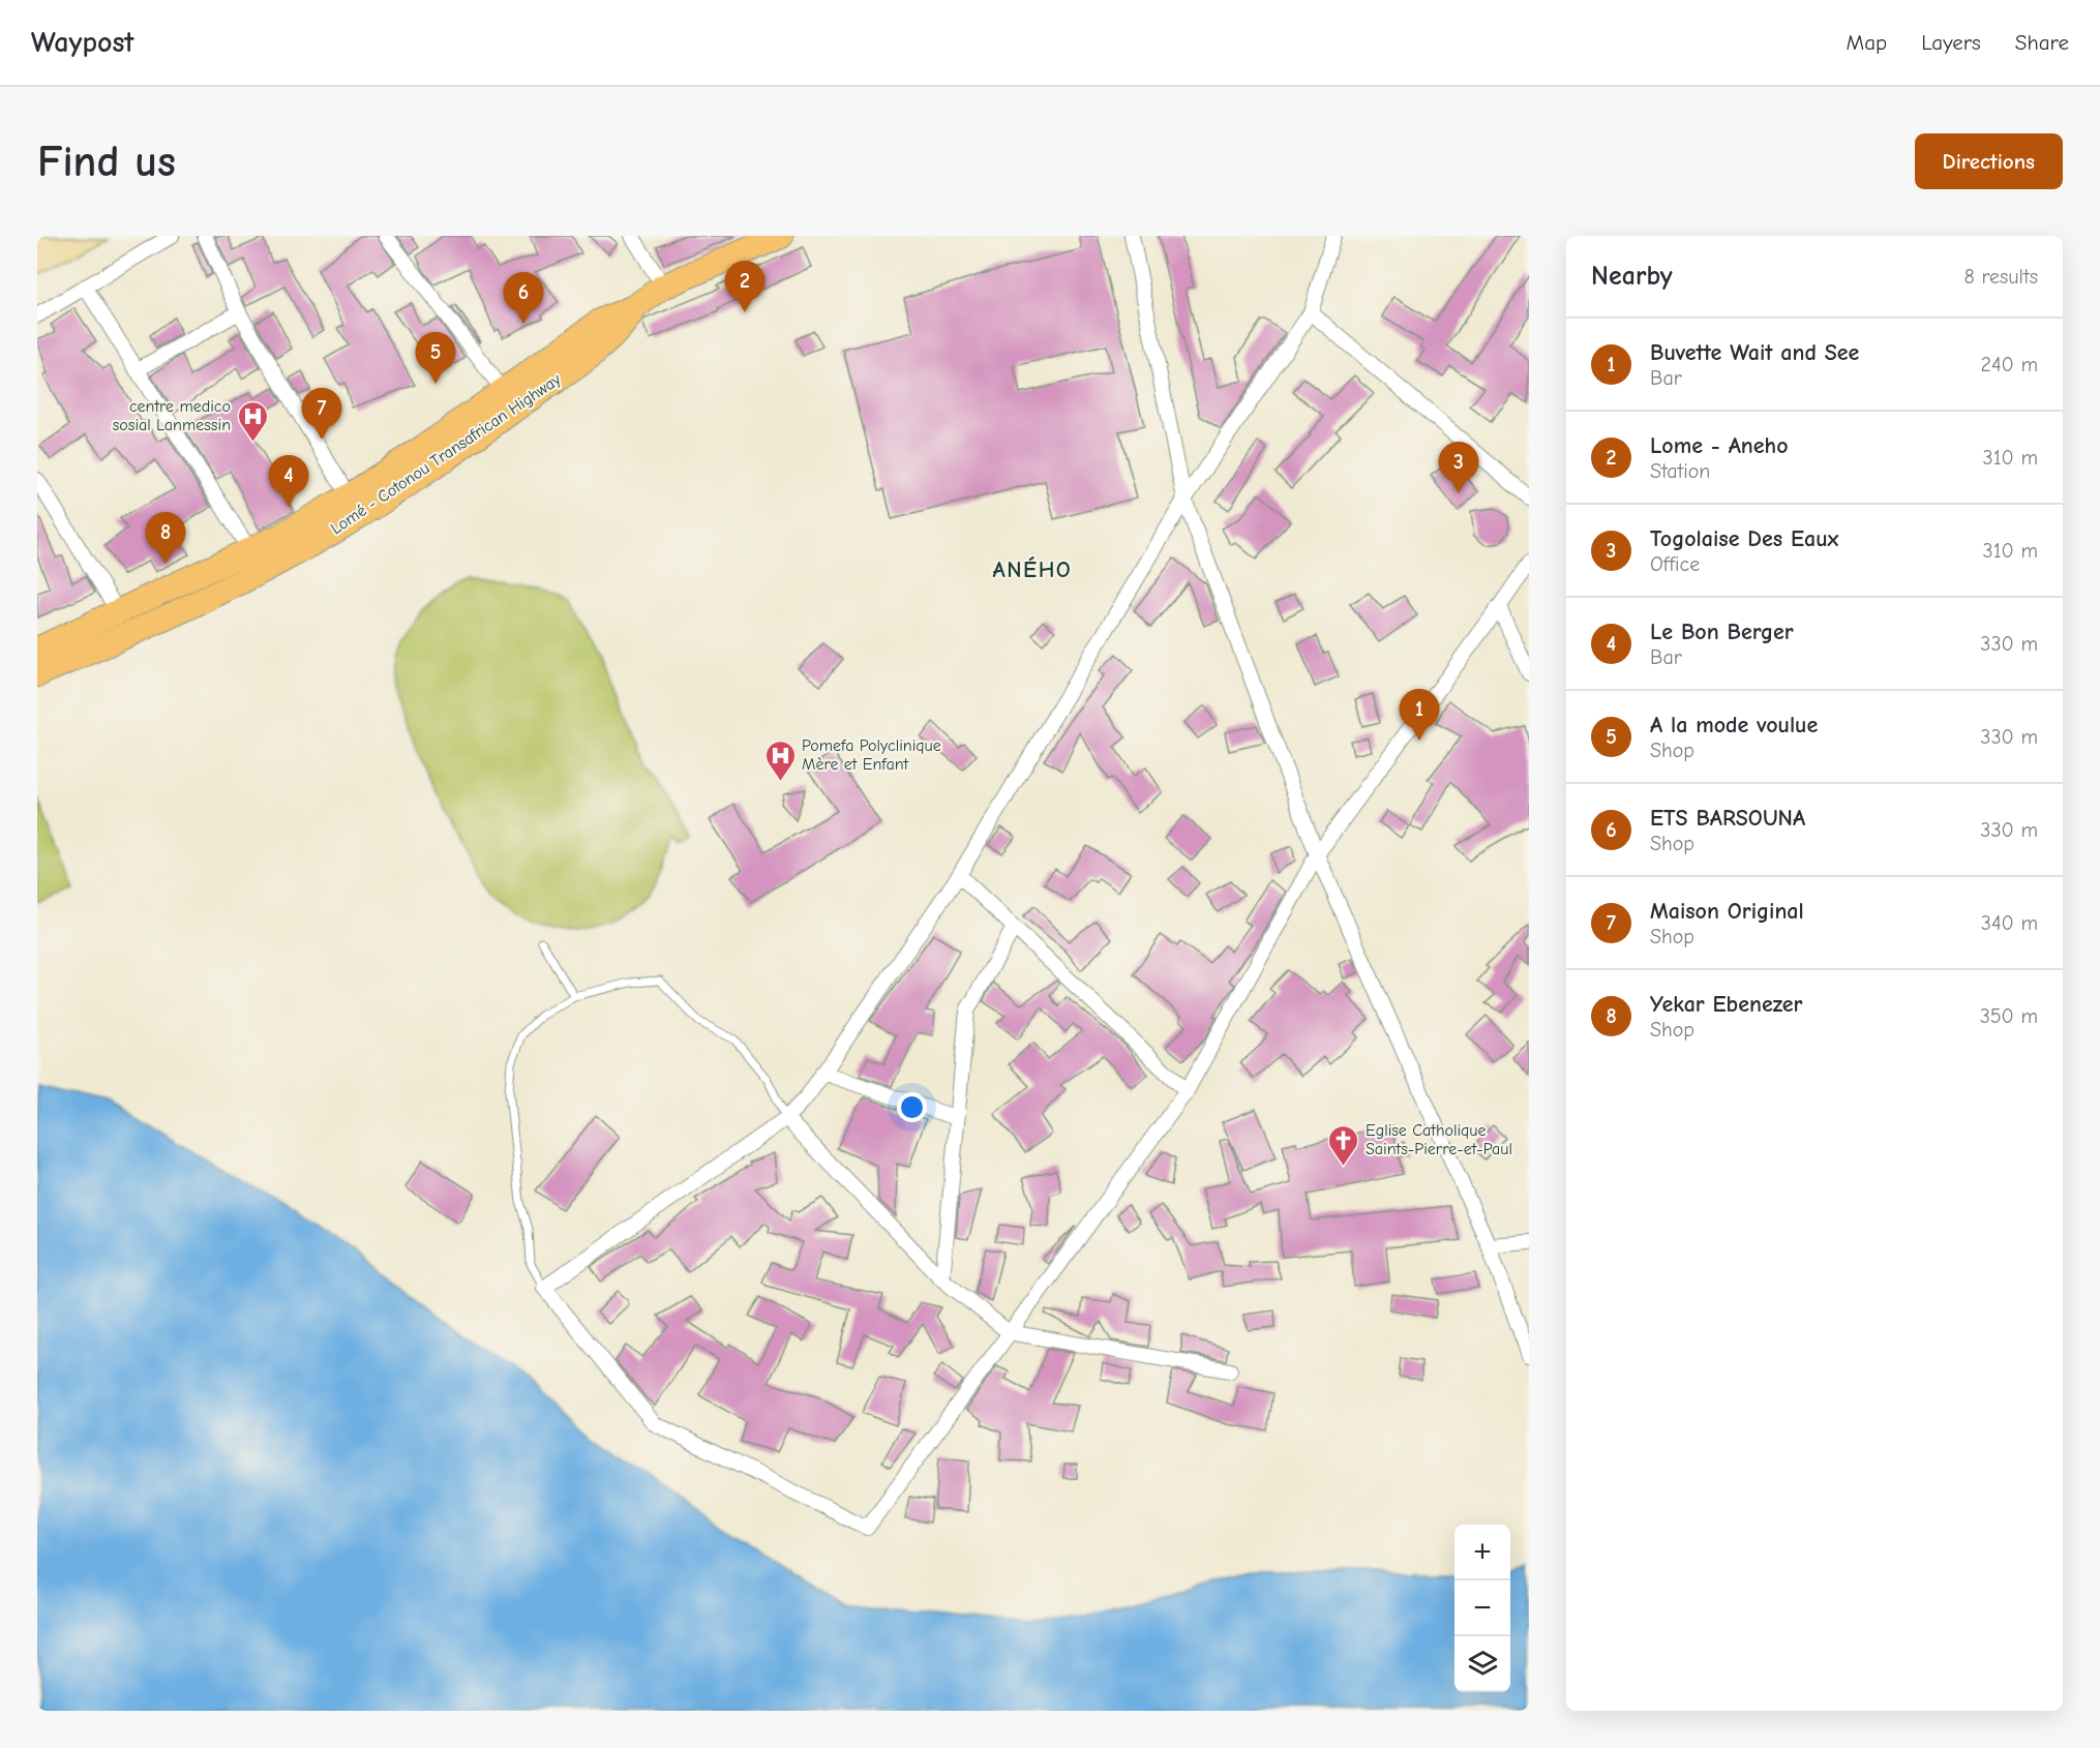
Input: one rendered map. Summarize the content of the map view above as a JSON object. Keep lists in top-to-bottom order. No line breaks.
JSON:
{"streets":{"highway":["Lomé - Cotonou Transafrican Highway"]},"districts":["ANÉHO"],"places":{"hospital":["centre medico sosial Lanmessin","Pomefa Polyclinique Mère et Enfant"],"church":["Eglise Catholique Saints-Pierre-et-Paul"]},"page":{"header":"Waypost","nav":["Map","Layers","Share"],"buttons":"Directions","title":"Find us","heading":["Nearby","8 results"],"pins":["2","6","5","7","3","4","8","1"],"list":[{"mark":"1","name":"Buvette Wait and See","note":"Bar","value":"240 m"},{"mark":"2","name":"Lome - Aneho","note":"Station","value":"310 m"},{"mark":"3","name":"Togolaise Des Eaux","note":"Office","value":"310 m"},{"mark":"4","name":"Le Bon Berger","note":"Bar","value":"330 m"},{"mark":"5","name":"A la mode voulue","note":"Shop","value":"330 m"},{"mark":"6","name":"ETS BARSOUNA","note":"Shop","value":"330 m"},{"mark":"7","name":"Maison Original","note":"Shop","value":"340 m"},{"mark":"8","name":"Yekar Ebenezer","note":"Shop","value":"350 m"}],"map_buttons":["+","−"]}}
